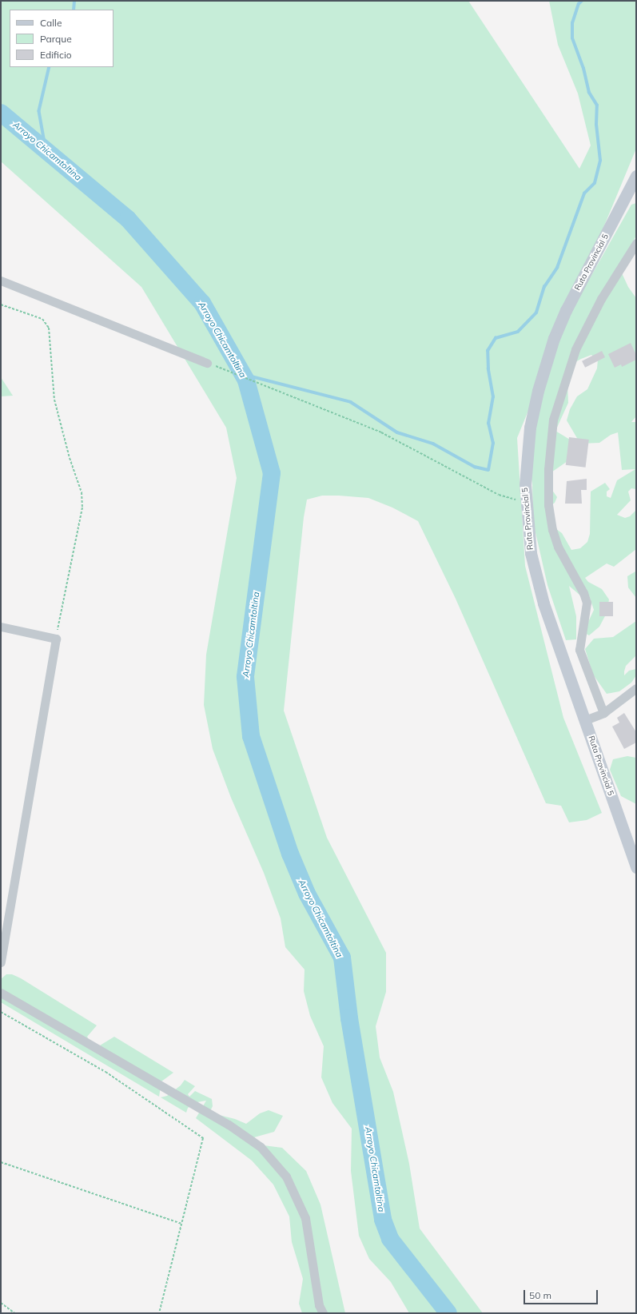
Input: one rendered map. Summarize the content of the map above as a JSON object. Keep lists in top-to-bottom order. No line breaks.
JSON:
{"streets":{"main road":["Ruta Provincial 5"]},"water":["Arroyo Chicamtoltina"],"legend":["Calle","Parque","Edificio"],"scale_bar":"50 m"}
